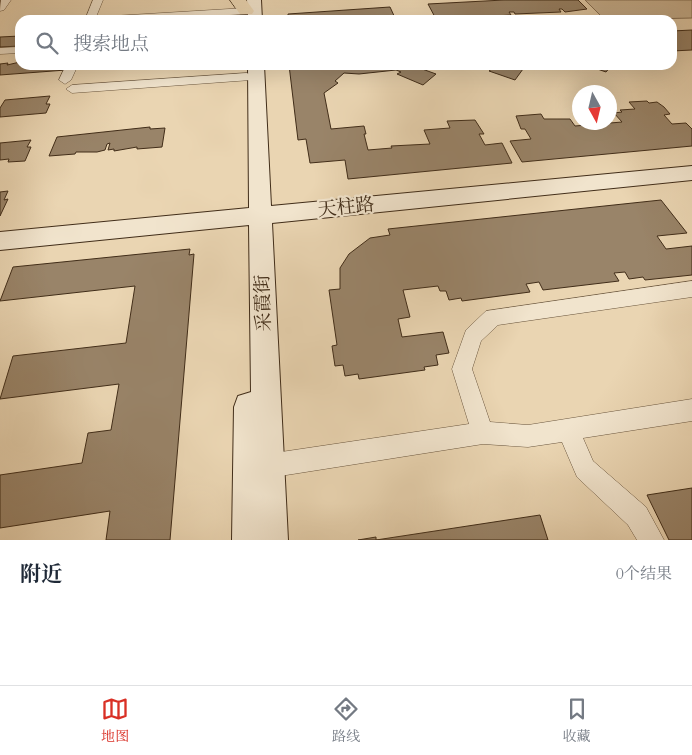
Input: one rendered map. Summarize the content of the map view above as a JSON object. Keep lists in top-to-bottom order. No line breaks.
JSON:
{"streets":{"street":["天柱路","采霞街"]},"crossings":[["天柱路","采霞街"]],"north":"bottom","page":{"search":"搜索地点","heading":["附近","0个结果"],"nav":["地图","路线","收藏"]}}
